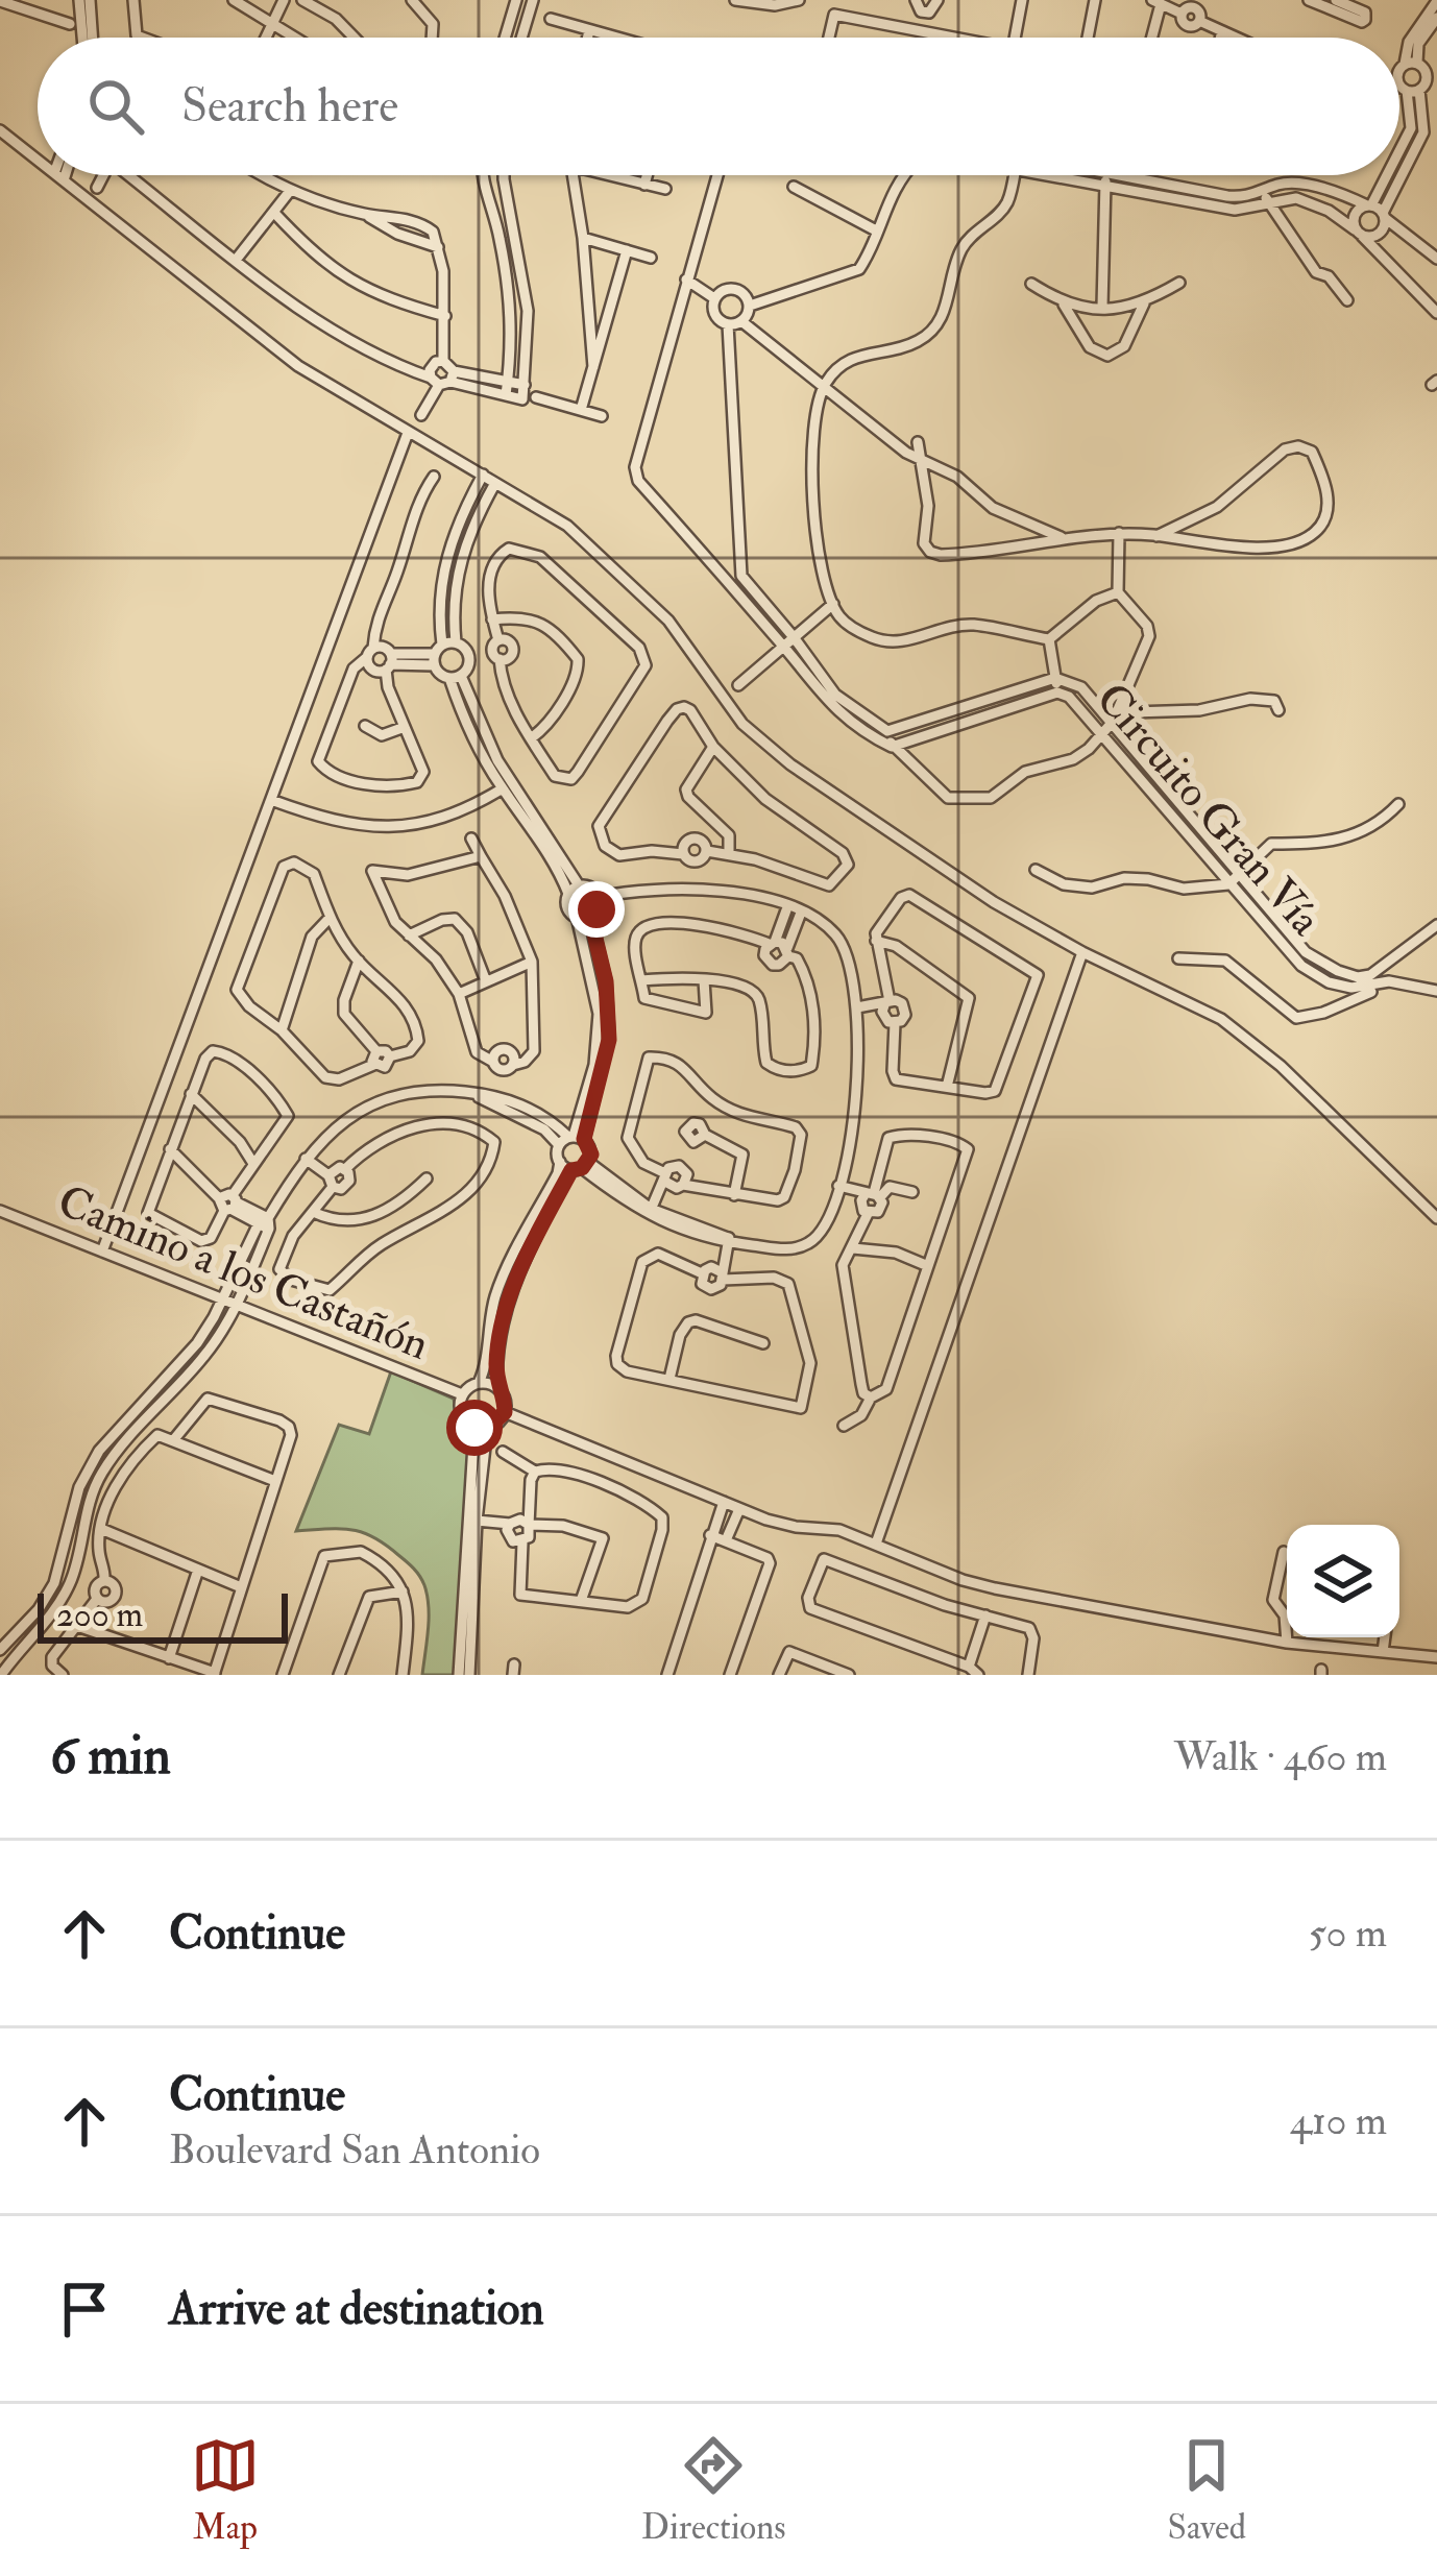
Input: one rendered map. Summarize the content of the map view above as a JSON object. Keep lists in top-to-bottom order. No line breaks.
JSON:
{"streets":{"street":["Circuito Gran Vía","Camino a los Castañón"]},"scale_bar":"200 m","page":{"search":"Search here","scale":"200 m","heading":["6 min","Walk · 460 m"],"list":[["Continue","50 m"],["Continue","Boulevard San Antonio","410 m"],"Arrive at destination"],"nav":["Map","Directions","Saved"]}}
